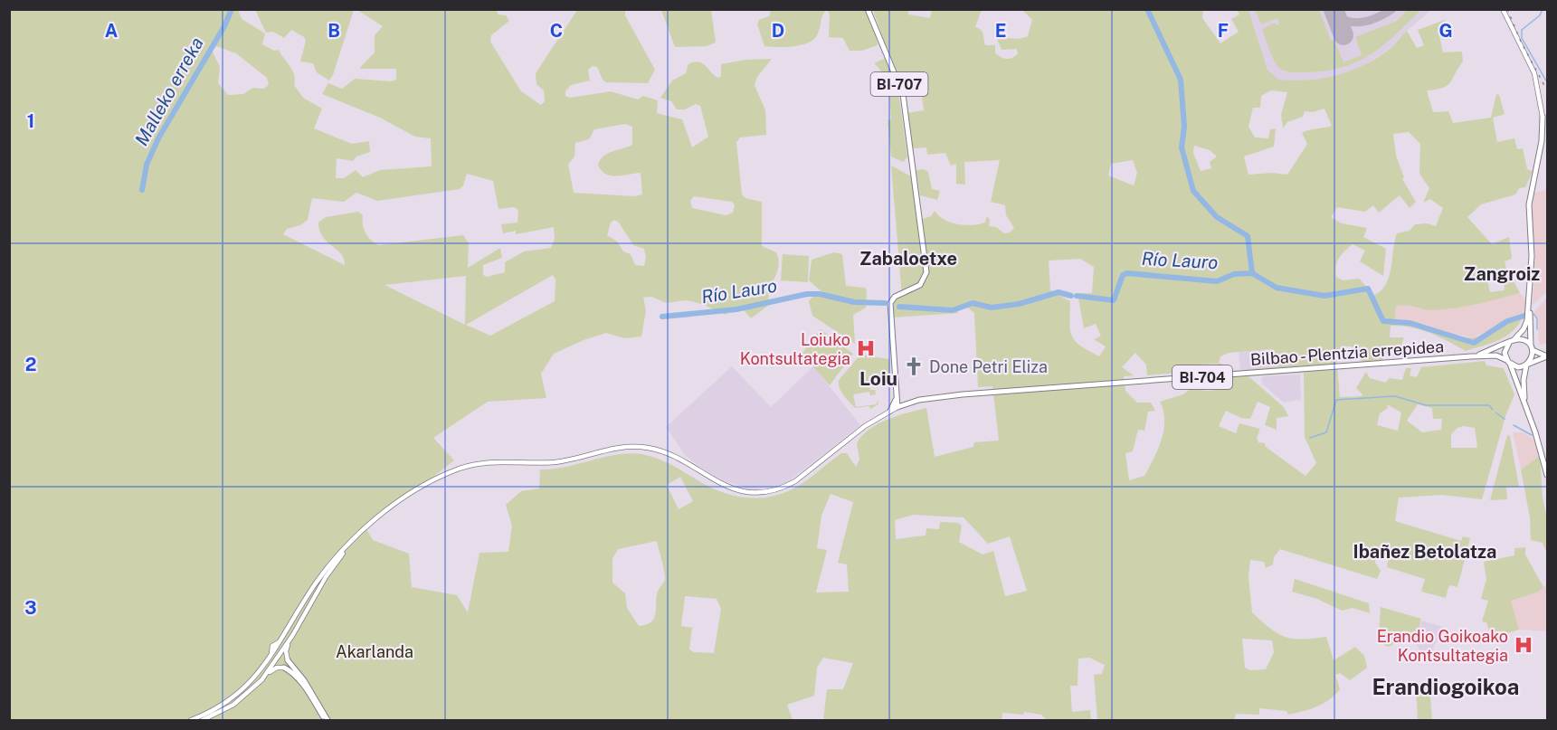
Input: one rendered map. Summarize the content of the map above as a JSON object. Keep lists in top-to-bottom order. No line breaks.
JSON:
{"streets":{"main road":["BI-707","Bilbao - Plentzia errepidea","BI-704"]},"crossings":[["BI-707","BI-704"],["Bilbao - Plentzia errepidea","BI-704"]],"districts":["Zabaloetxe","Zangroiz","Loiu","Ibañez Betolatza","Erandiogoikoa"],"water":["Malleko erreka","Río Lauro"],"parks":["Akarlanda"],"places":{"hospital":["Loiuko Kontsultategia","Erandio Goikoako Kontsultategia"],"church":["Done Petri Eliza"]},"grid":{"columns":["A","B","C","D","E","F","G"],"rows":["1","2","3"]}}
